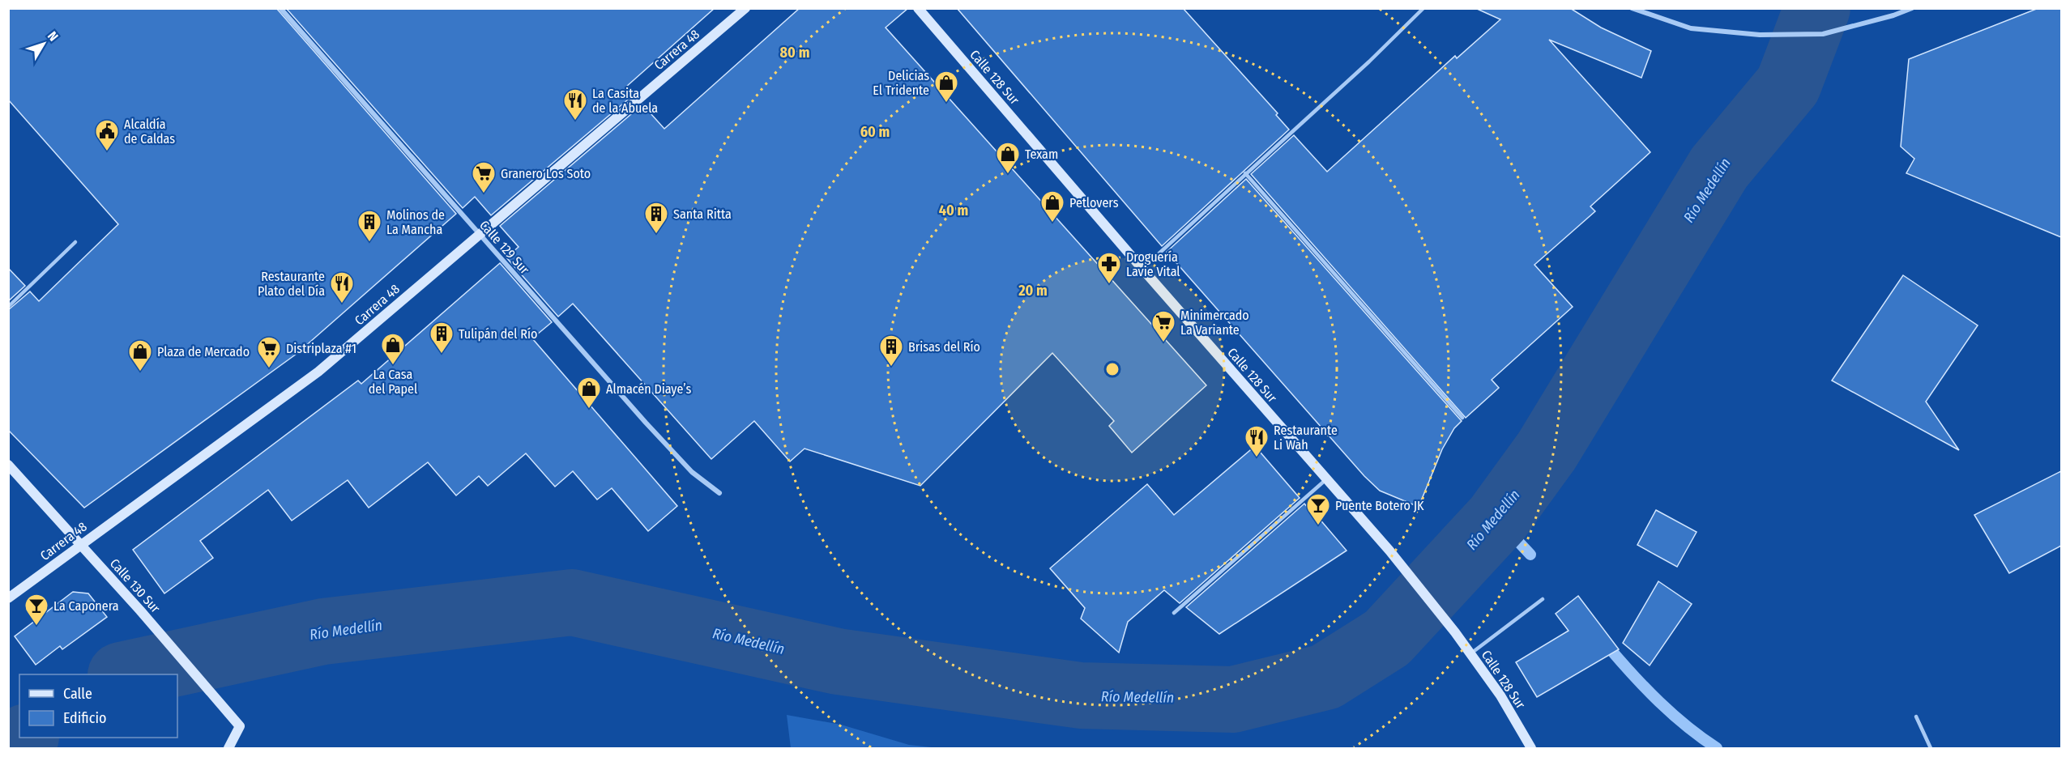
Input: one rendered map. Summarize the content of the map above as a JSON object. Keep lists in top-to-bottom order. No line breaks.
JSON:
{"streets":{"street":["Carrera 48","Calle 128 Sur","Calle 129 Sur","Calle 130 Sur"]},"crossings":[["Carrera 48","Calle 129 Sur"],["Carrera 48","Calle 130 Sur"]],"water":["Río Medellín"],"places":{"shop":["Delicias El Tridente","Texam","Petlovers","La Casa del Papel","Plaza de Mercado","Almacén Diaye’s"],"restaurant":["La Casita de la Abuela","Restaurante Plato del Día","Restaurante Li Wah"],"public building":["Alcaldía de Caldas"],"supermarket":["Granero Los Soto","Minimercado La Variante","Distriplaza #1"],"building":["Santa Ritta","Molinos de La Mancha","Tulipán del Río","Brisas del Río"],"pharmacy":["Droguería Lavie Vital"],"bar":["Puente Botero JK","La Caponera"]},"legend":["Calle","Edificio"],"north":"top right","rings":["80 m","60 m","40 m","20 m"]}
